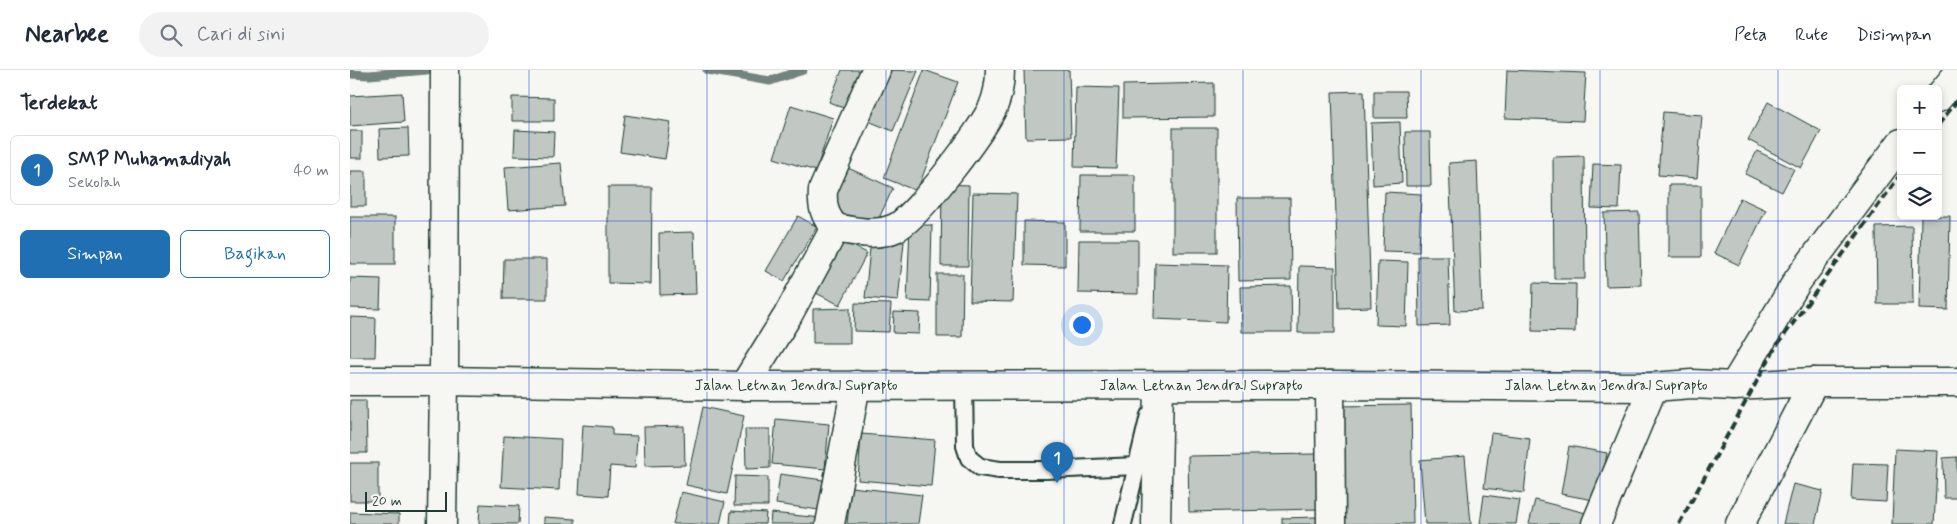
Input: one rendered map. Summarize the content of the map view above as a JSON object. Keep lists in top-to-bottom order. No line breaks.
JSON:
{"streets":{"main road":["Jalan Letnan Jendral Suprapto"]},"scale_bar":"20 m","page":{"header":"Nearbee","search":"Cari di sini","nav":["Peta","Rute","Disimpan"],"heading":"Terdekat","map_buttons":["+","−"],"list":[{"mark":"1","name":"SMP Muhamadiyah","note":"Sekolah","value":"40 m"}],"buttons":["Simpan","Bagikan"],"pins":"1","scale":"20 m"}}
